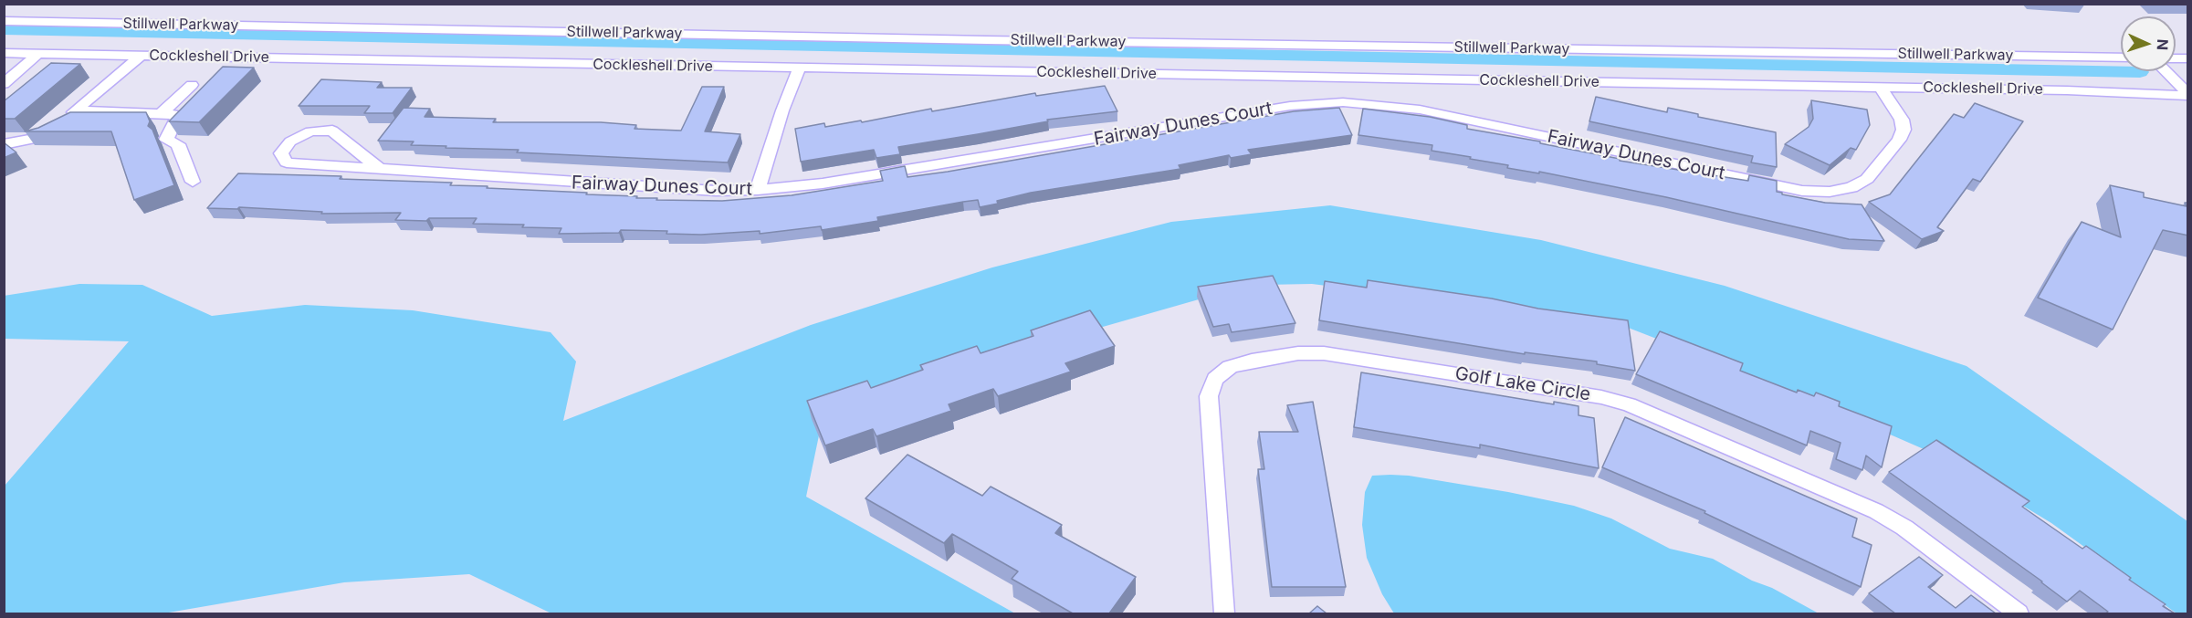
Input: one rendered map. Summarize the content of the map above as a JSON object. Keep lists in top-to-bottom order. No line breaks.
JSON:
{"streets":{"street":["Stillwell Parkway","Cockleshell Drive","Fairway Dunes Court","Golf Lake Circle"]},"crossings":[["Cockleshell Drive","Fairway Dunes Court"]],"north":"right"}
